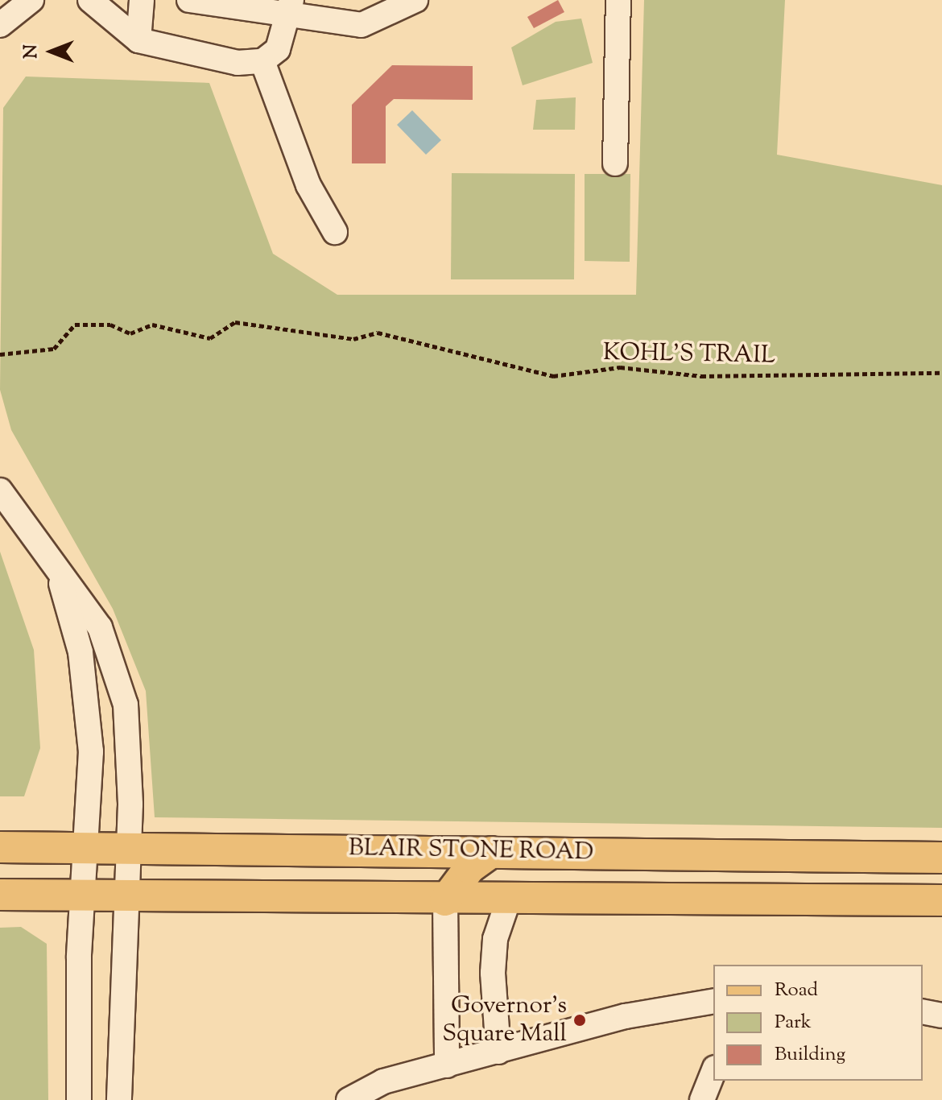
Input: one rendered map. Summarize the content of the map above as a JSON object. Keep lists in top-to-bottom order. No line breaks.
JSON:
{"streets":{"main road":["BLAIR STONE ROAD"],"path":["KOHL'S TRAIL"]},"places":["Governor's Square Mall"],"legend":["Road","Park","Building"],"north":"left"}
